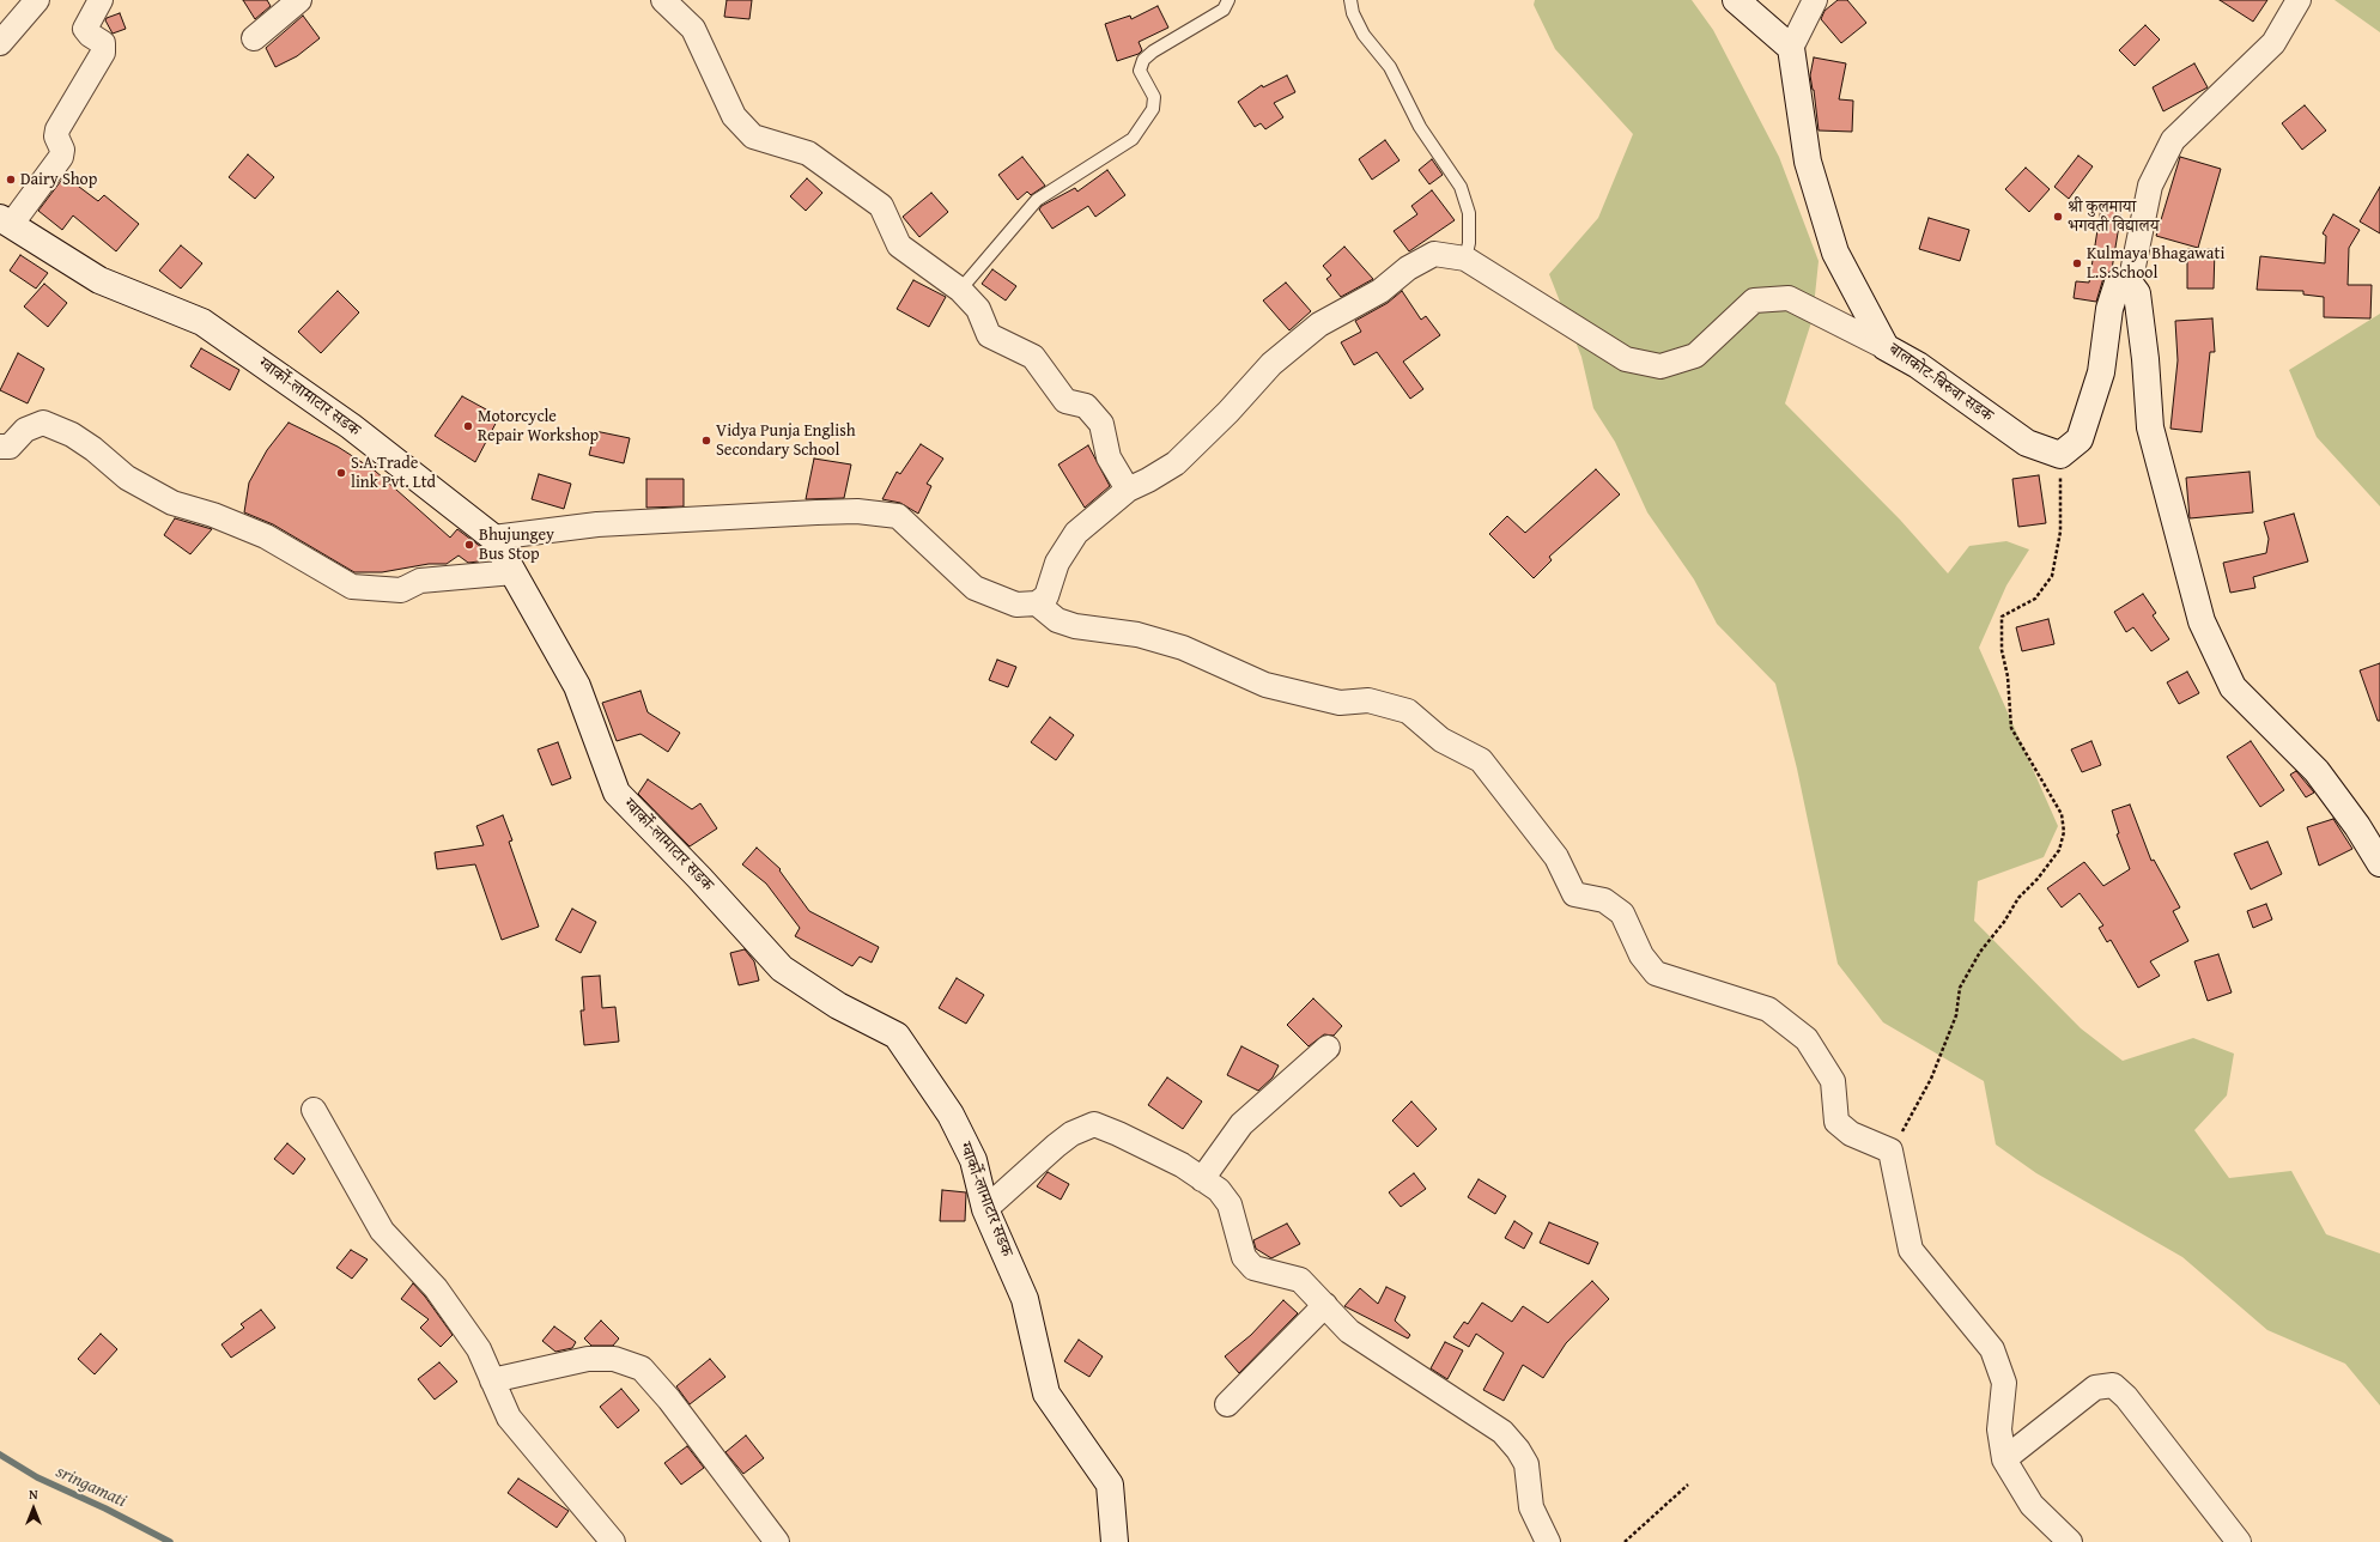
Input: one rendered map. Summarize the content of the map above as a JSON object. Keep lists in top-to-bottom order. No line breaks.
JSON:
{"streets":{"main road":["बालकोट-बिरुवा सडक","ग्वार्को-लामाटार सडक"]},"water":["sringamati"],"places":["Dairy Shop","श्री कुलमाया भगवती विद्यालय","Kulmaya Bhagawati L.S.School","Motorcycle Repair Workshop","Vidya Punja English Secondary School","S.A.Trade link Pvt. Ltd","Bhujungey Bus Stop"],"north":"top"}
